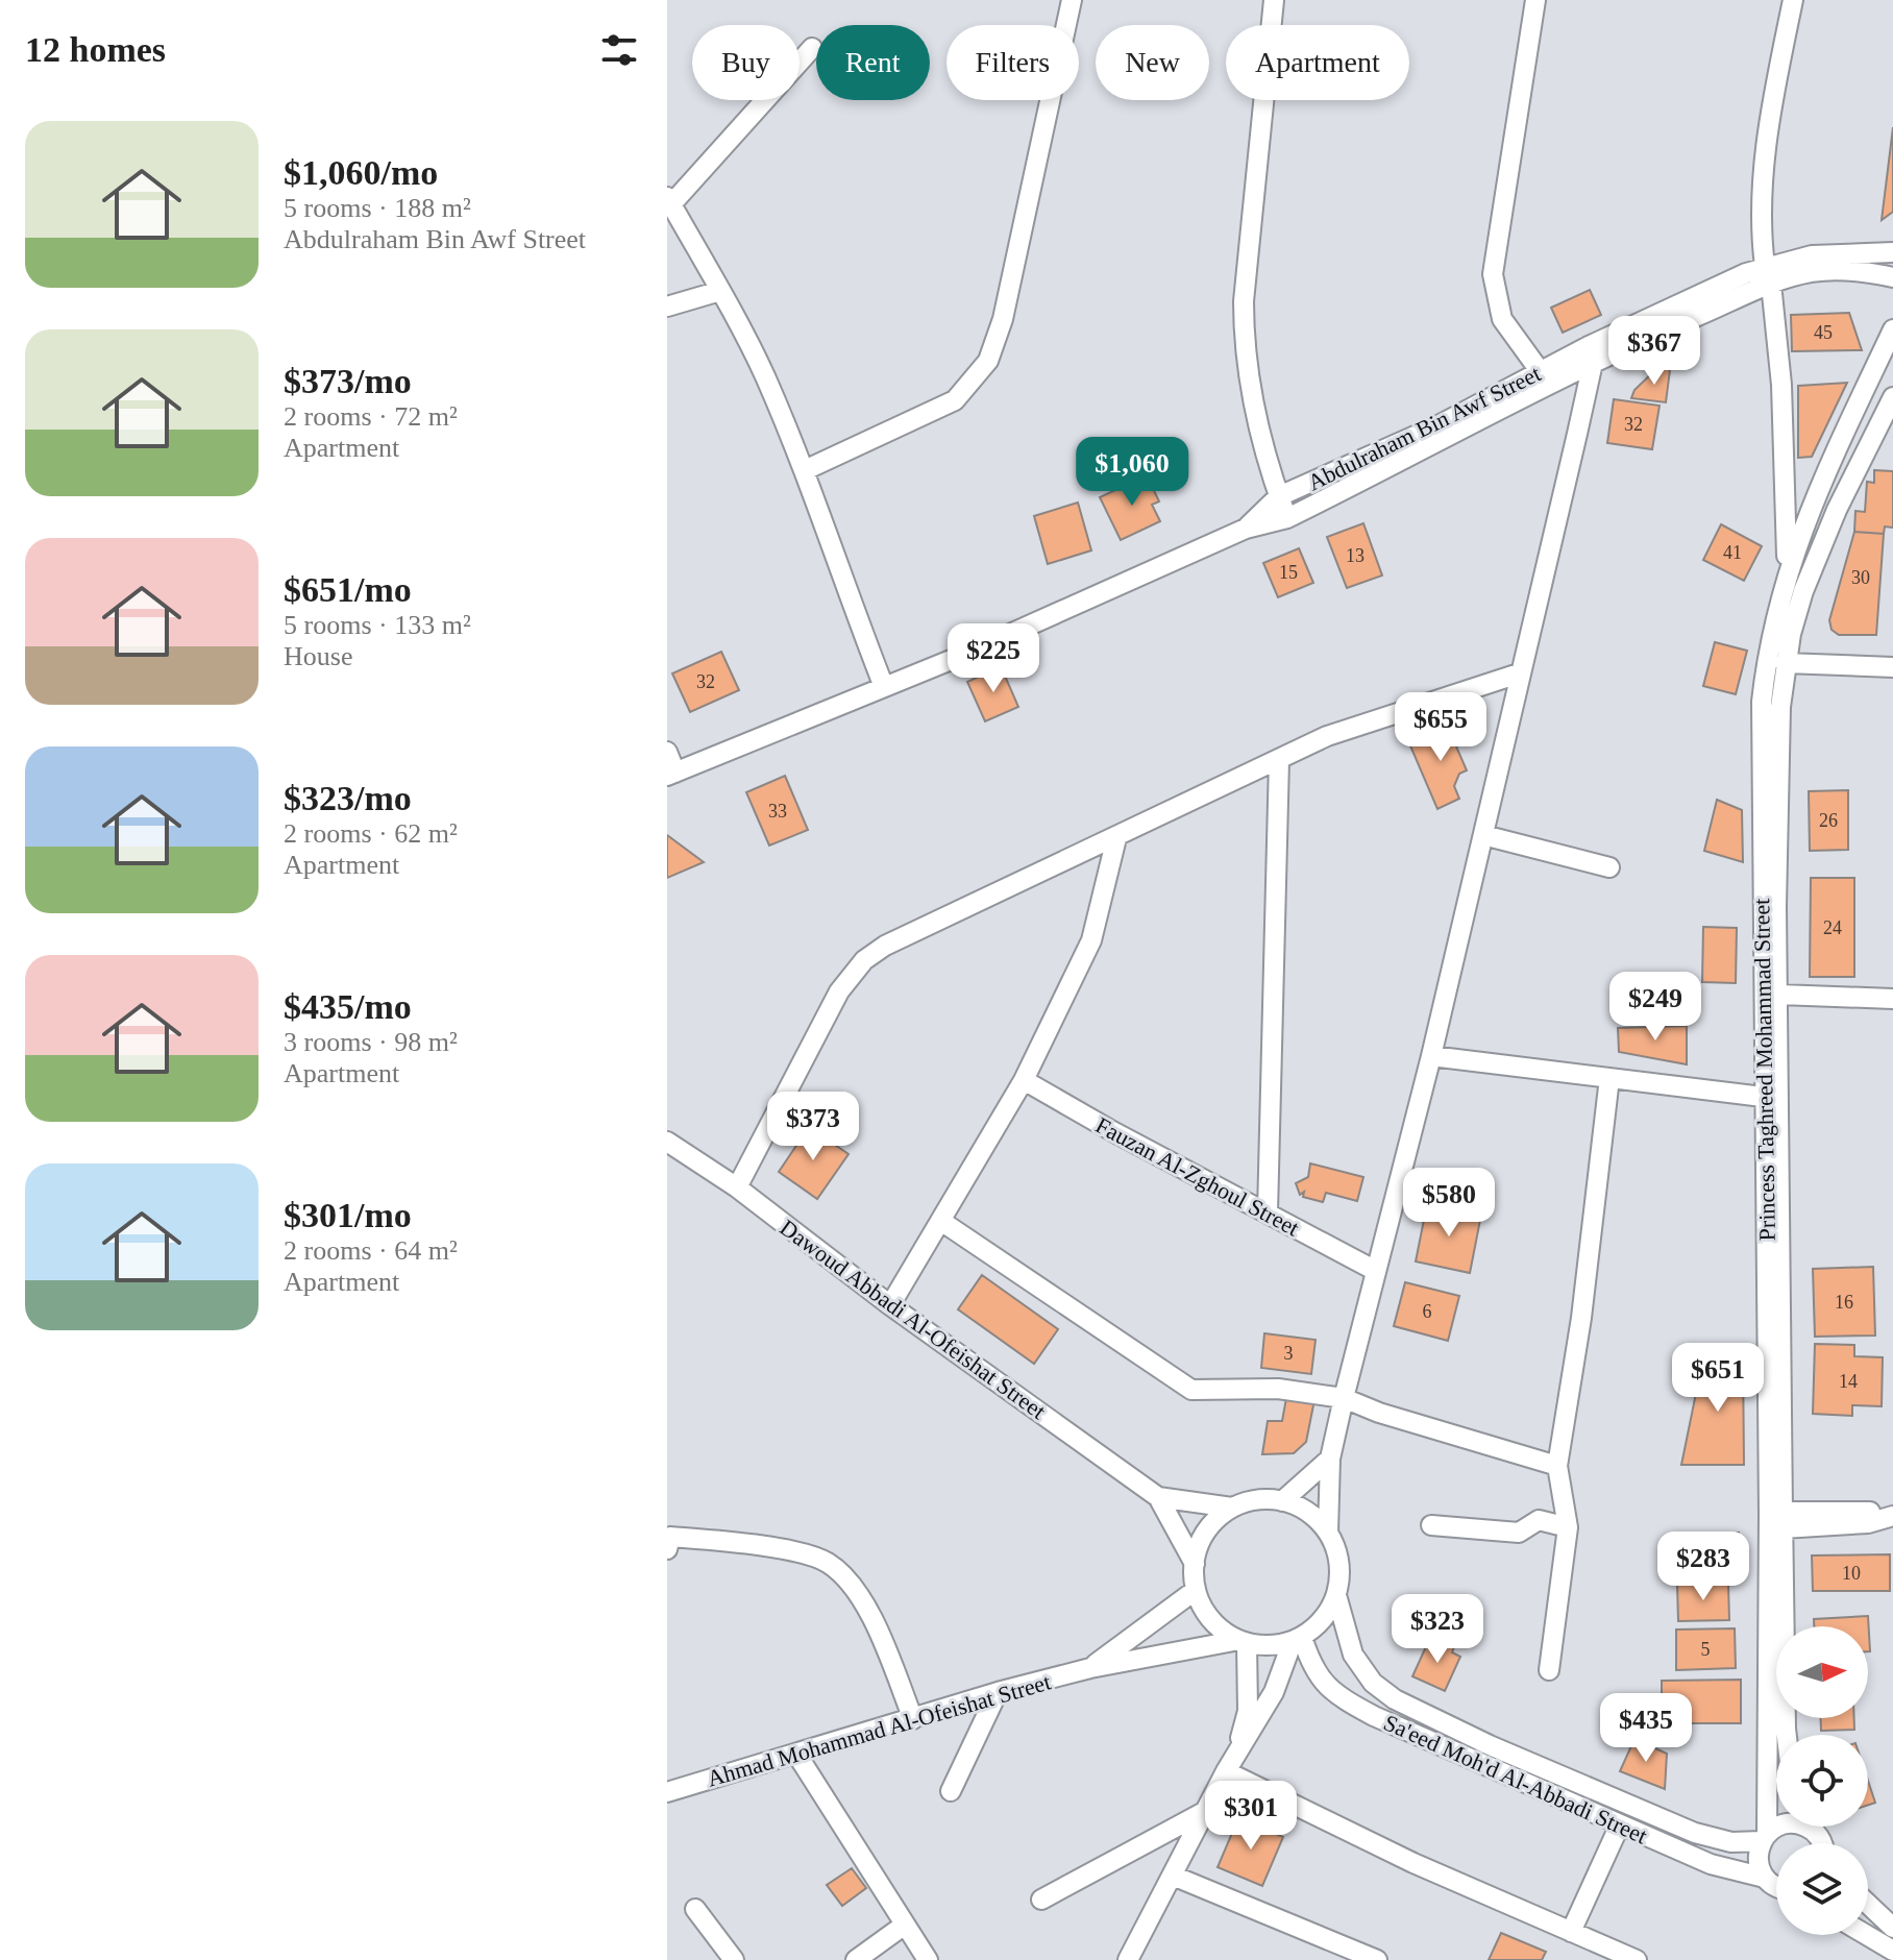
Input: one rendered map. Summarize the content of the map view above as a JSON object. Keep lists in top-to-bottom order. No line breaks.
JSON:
{"streets":{"street":["Abdulraham Bin Awf Street","Princess Taghreed Mohammad Street","Fauzan Al-Zghoul Street","Dawoud Abbadi Al-Ofeishat Street","Ahmad Mohammad Al-Ofeishat Street","Sa'eed Moh'd Al-Abbadi Street"]},"crossings":[["Princess Taghreed Mohammad Street","Sa'eed Moh'd Al-Abbadi Street"],["Dawoud Abbadi Al-Ofeishat Street","Ahmad Mohammad Al-Ofeishat Street"],["Dawoud Abbadi Al-Ofeishat Street","Sa'eed Moh'd Al-Abbadi Street"],["Ahmad Mohammad Al-Ofeishat Street","Sa'eed Moh'd Al-Abbadi Street"]],"house_numbers":["45","32","41","13","15","30","32","33","26","24","16","6","3","14","10","5"],"north":"right","page":{"heading":"12 homes","chip":["Buy","Rent","Filters","New","Apartment"],"list":[{"name":"$1,060/mo","note":"5 rooms · 188 m² · Abdulraham Bin Awf Street"},{"name":"$373/mo","note":"2 rooms · 72 m² · Apartment"},{"name":"$651/mo","note":"5 rooms · 133 m² · House"},{"name":"$323/mo","note":"2 rooms · 62 m² · Apartment"},{"name":"$435/mo","note":"3 rooms · 98 m² · Apartment"},{"name":"$301/mo","note":"2 rooms · 64 m² · Apartment"}],"price":["$367","$1,060","$225","$655","$249","$373","$580","$651","$283","$323","$435","$301"]}}
